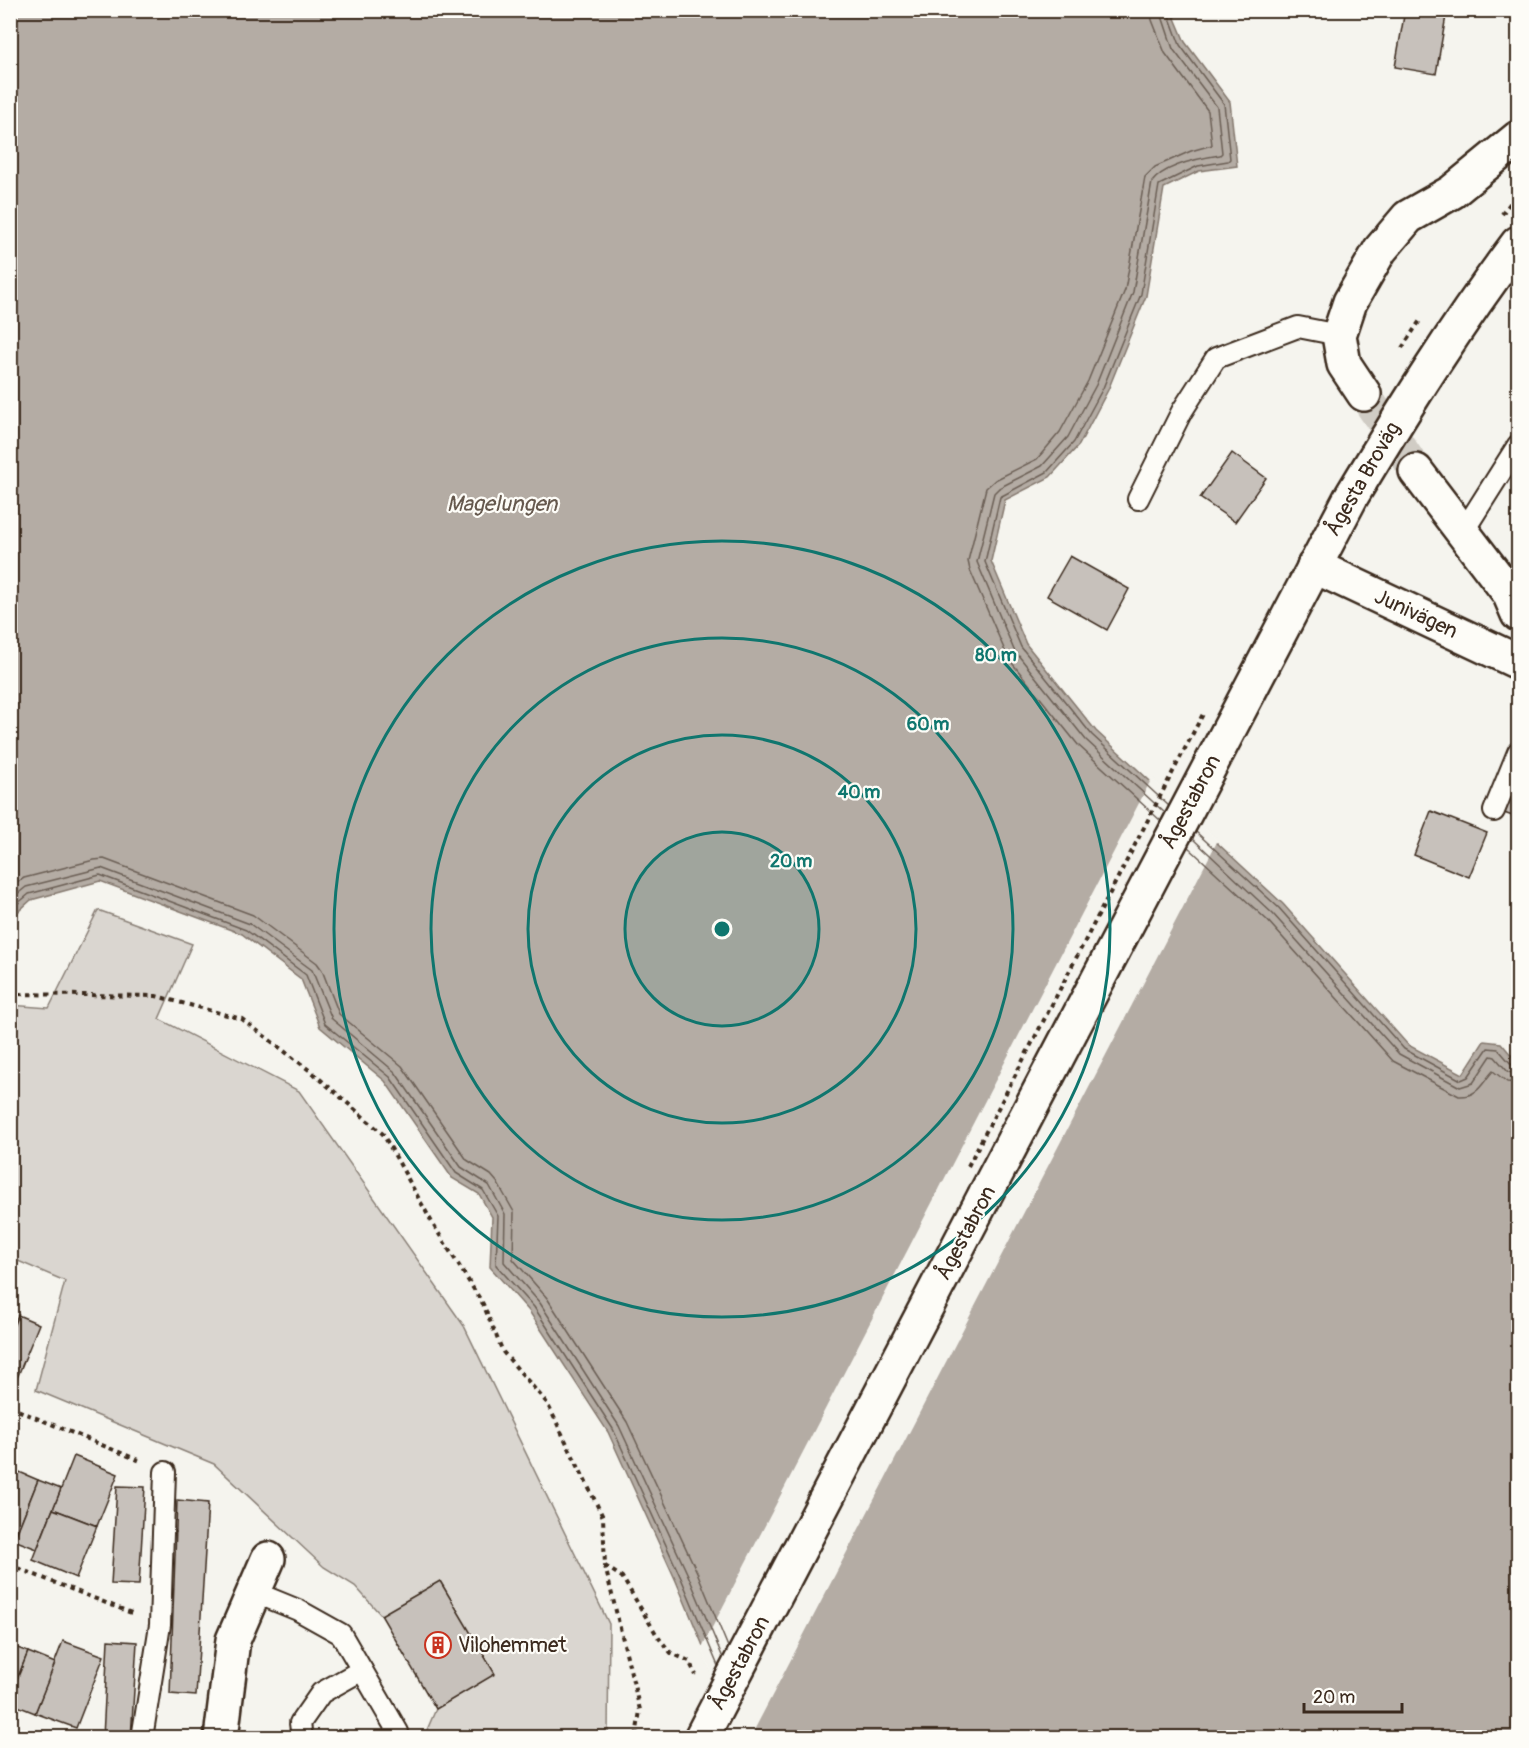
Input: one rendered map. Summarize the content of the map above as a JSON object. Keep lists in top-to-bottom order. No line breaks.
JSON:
{"streets":{"main road":["Ågesta Broväg","Junivägen","Ågestabron"]},"crossings":[["Ågesta Broväg","Junivägen"],["Ågesta Broväg","Ågestabron"]],"water":["Magelungen"],"places":{"building":["Vilohemmet"]},"scale_bar":"20 m","rings":["80 m","60 m","40 m","20 m"]}
